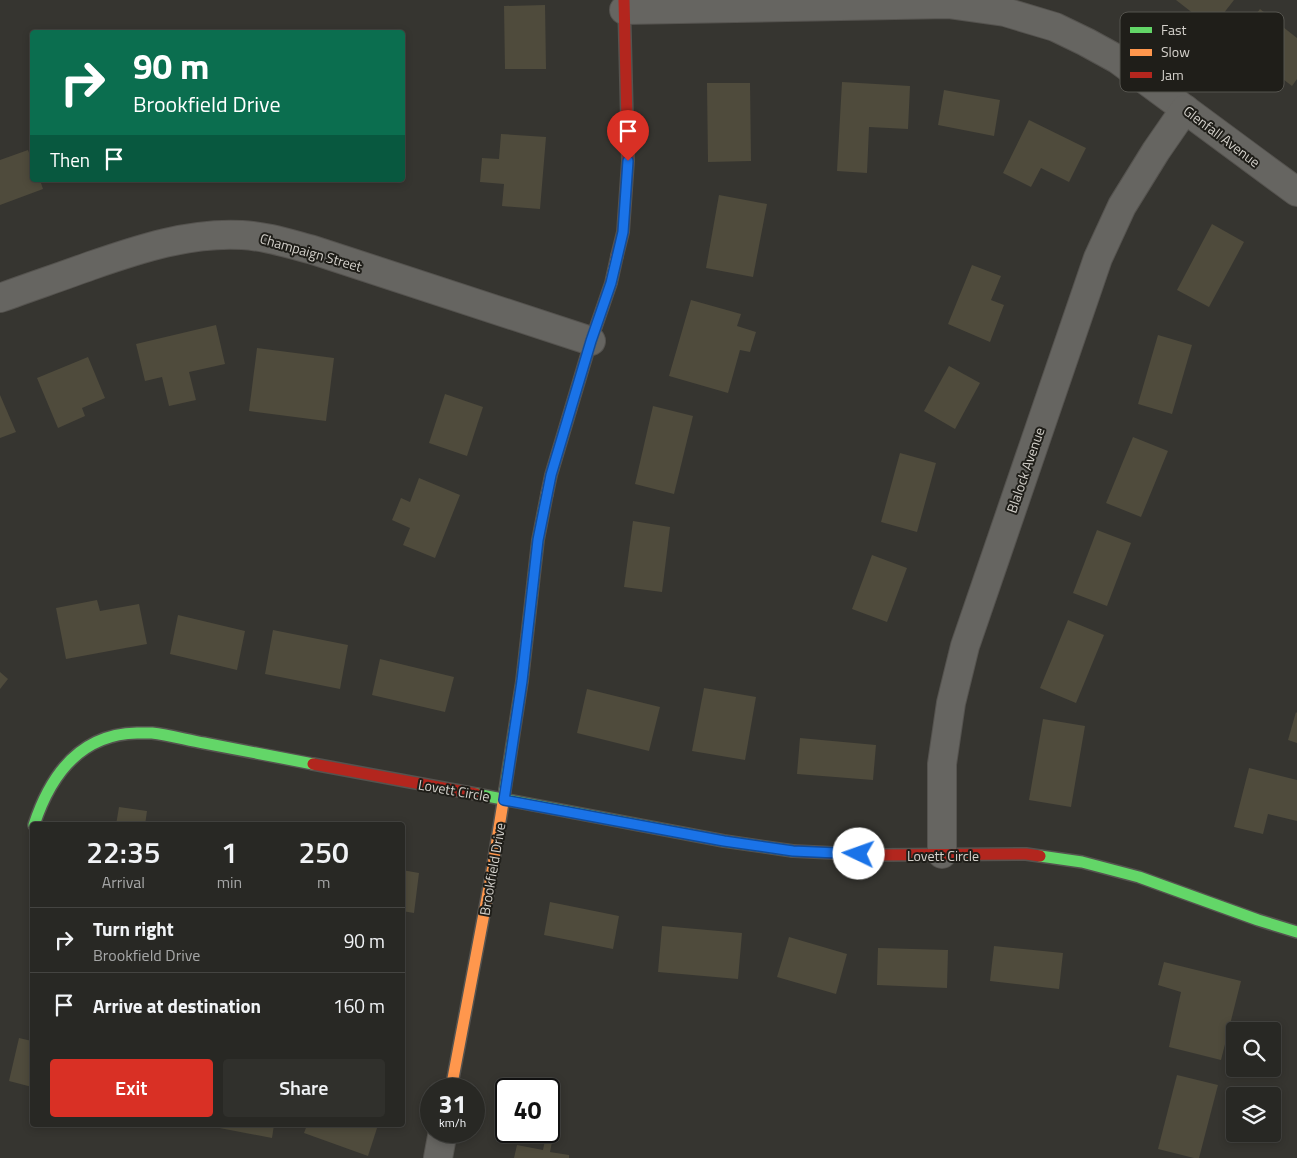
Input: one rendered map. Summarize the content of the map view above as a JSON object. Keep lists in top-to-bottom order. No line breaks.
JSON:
{"streets":{"street":["Glenfall Avenue","Champaign Street","Blalock Avenue","Lovett Circle","Brookfield Drive"]},"crossings":[["Glenfall Avenue","Blalock Avenue"],["Glenfall Avenue","Brookfield Drive"],["Champaign Street","Brookfield Drive"],["Blalock Avenue","Lovett Circle"],["Lovett Circle","Brookfield Drive"]],"legend":["Fast","Slow","Jam"],"page":{"turn":["90 m","Brookfield Drive"],"then":"Then","eta":["22:35","Arrival","1","min","250","m"],"list":[{"name":"Turn right","note":"Brookfield Drive","value":"90 m"},{"name":"Arrive at destination","value":"160 m"}],"buttons":["Exit","Share"],"speed":"31 km/h","limit":"40"}}
